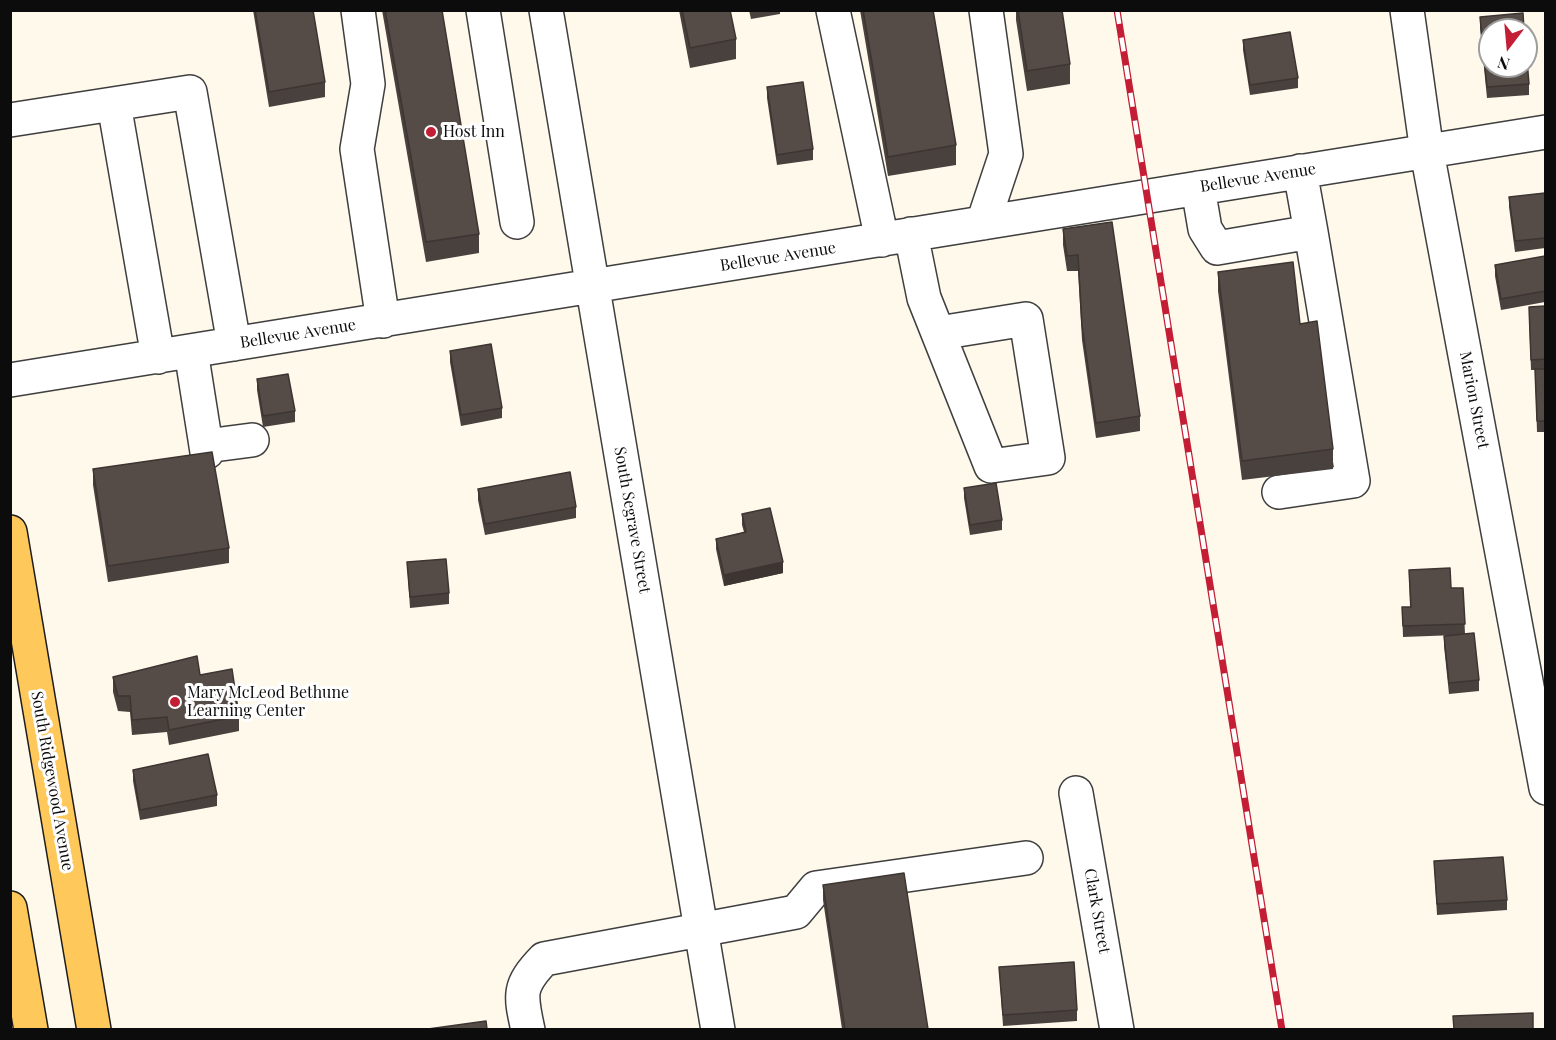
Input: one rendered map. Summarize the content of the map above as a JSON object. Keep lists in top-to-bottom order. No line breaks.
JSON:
{"streets":{"main road":["South Ridgewood Avenue"],"street":["Bellevue Avenue","Marion Street","South Segrave Street","Clark Street"]},"crossings":[["Bellevue Avenue","Marion Street"],["Bellevue Avenue","South Segrave Street"]],"places":["Host Inn","Mary McLeod Bethune Learning Center"],"north":"bottom"}
